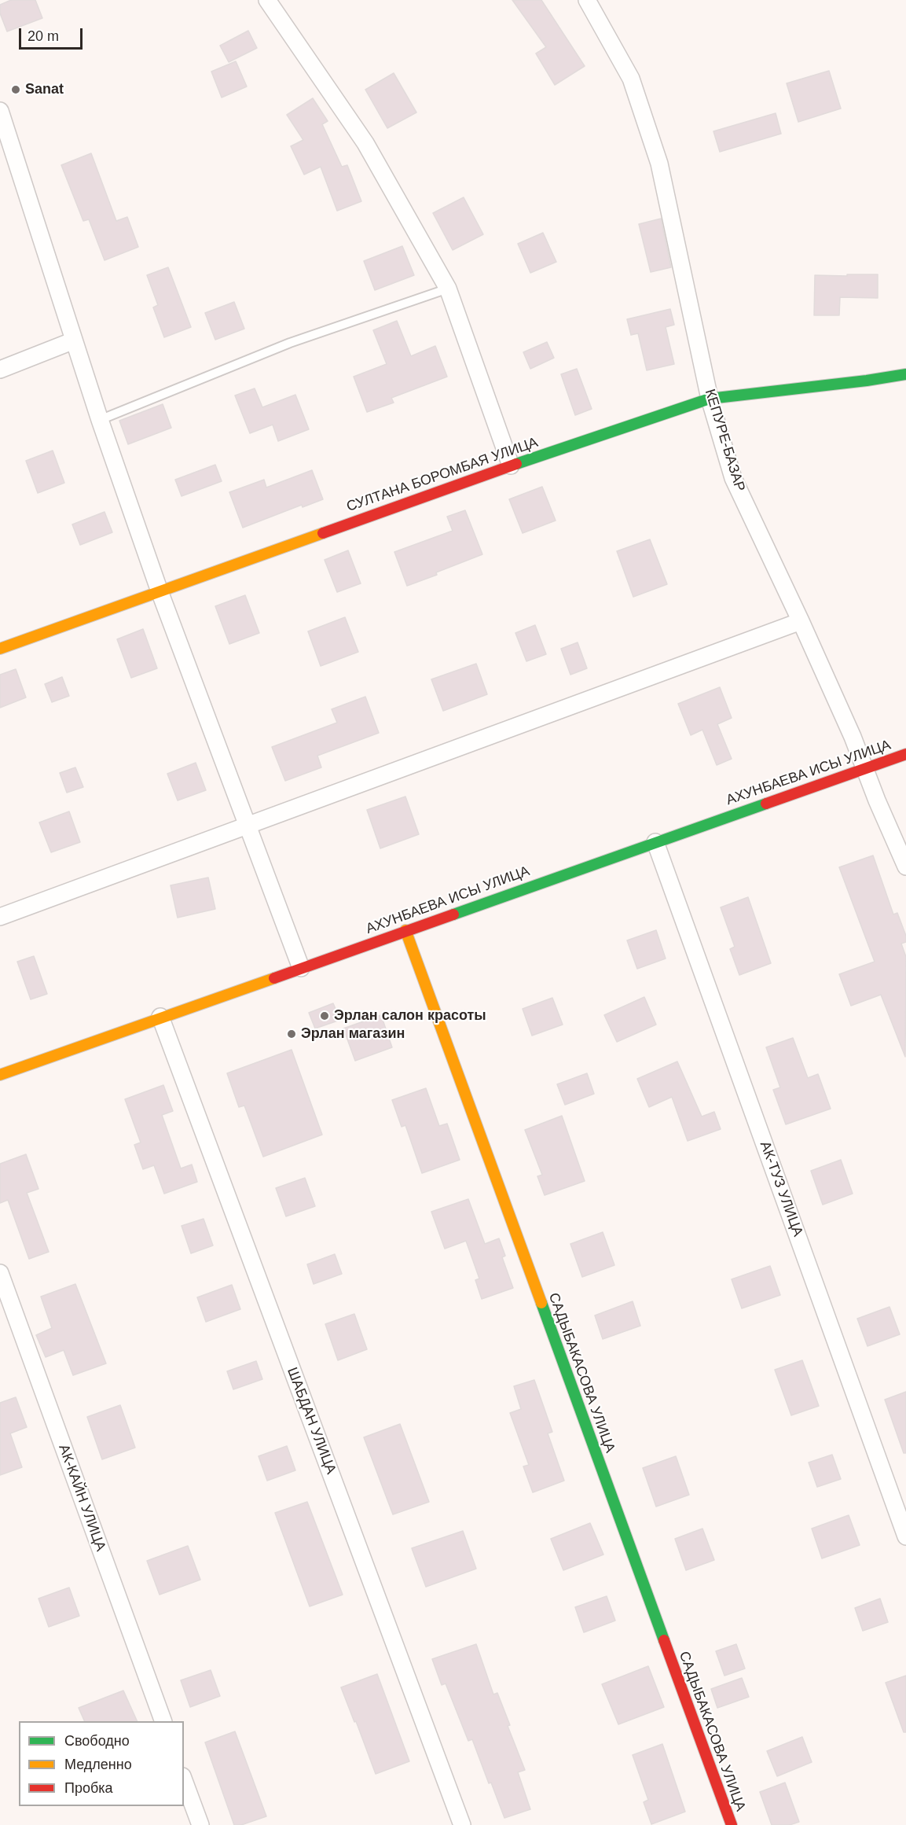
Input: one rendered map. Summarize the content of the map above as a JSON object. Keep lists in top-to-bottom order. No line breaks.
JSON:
{"streets":{"street":["КЕПУРЕ-БАЗАР","СУЛТАНА БОРОМБАЯ УЛИЦА","АХУНБАЕВА ИСЫ УЛИЦА","АК-ТУЗ УЛИЦА","САДЫБАКАСОВА УЛИЦА","ШАБДАН УЛИЦА","АК-КАЙН УЛИЦА"]},"crossings":[["КЕПУРЕ-БАЗАР","СУЛТАНА БОРОМБАЯ УЛИЦА"],["КЕПУРЕ-БАЗАР","АХУНБАЕВА ИСЫ УЛИЦА"],["АХУНБАЕВА ИСЫ УЛИЦА","АК-ТУЗ УЛИЦА"],["АХУНБАЕВА ИСЫ УЛИЦА","САДЫБАКАСОВА УЛИЦА"],["АХУНБАЕВА ИСЫ УЛИЦА","ШАБДАН УЛИЦА"]],"places":["Sanat","Эрлан салон красоты","Эрлан магазин"],"legend":["Свободно","Медленно","Пробка"],"scale_bar":"20 m"}
